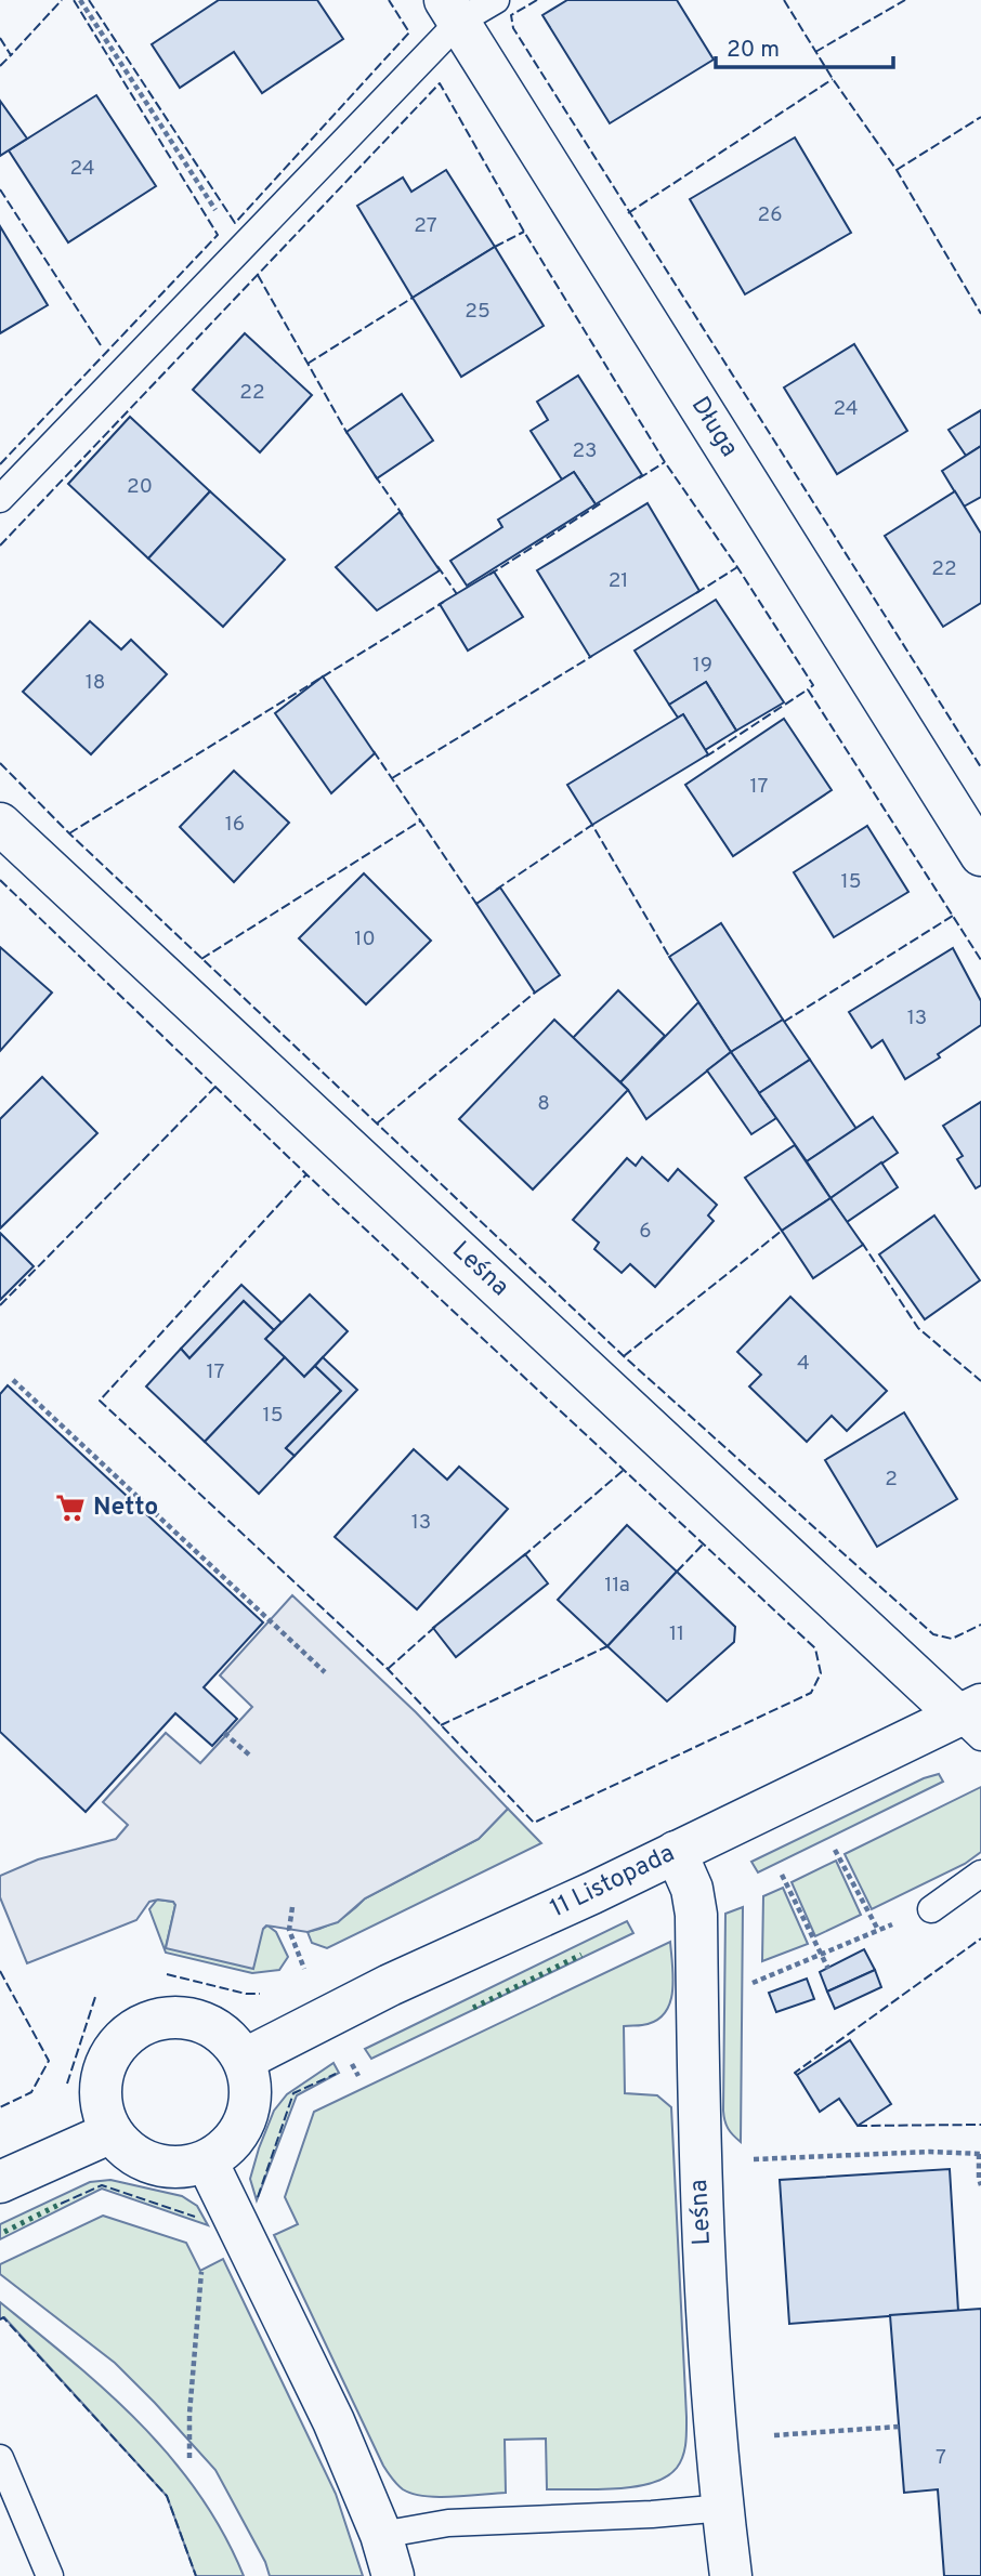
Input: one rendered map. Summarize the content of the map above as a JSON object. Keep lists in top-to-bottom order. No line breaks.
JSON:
{"streets":{"street":["Długa","Leśna","11 Listopada"]},"crossings":[["Leśna","11 Listopada"]],"places":{"supermarket":["Netto"]},"house_numbers":["24","26","27","25","22","24","23","20","22","21","19","18","17","16","15","10","13","8","6","4","17","15","2","13","11a","11","7"],"scale_bar":"20 m"}
